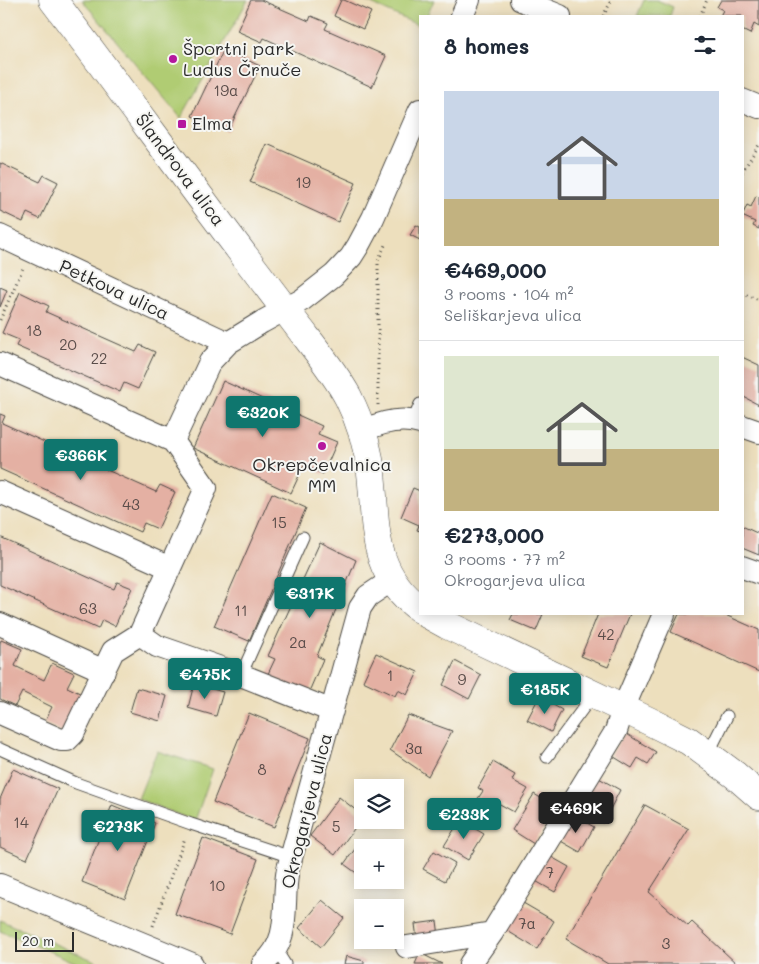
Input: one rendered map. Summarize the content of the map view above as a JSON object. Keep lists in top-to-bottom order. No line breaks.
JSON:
{"streets":{"street":["Šlandrova ulica","Petkova ulica","Okrogarjeva ulica"]},"crossings":[["Šlandrova ulica","Okrogarjeva ulica"]],"places":{"other":["Športni park Ludus Črnuče","Okrepčevalnica MM"],"transit":["Elma"]},"house_numbers":["19a","19","18","20","22","43","15","63","11","42","2a","1","9","3a","8","14","5","7","10","7a","3"],"scale_bar":"20 m","page":{"heading":"8 homes","list":[{"name":"€469,000","note":"3 rooms · 104 m² · Seliškarjeva ulica"},{"name":"€273,000","note":"3 rooms · 77 m² · Okrogarjeva ulica"}],"price":["€320K","€366K","€317K","€475K","€185K","€469K","€233K","€273K"],"map_buttons":["+","−"],"scale":"20 m"}}
